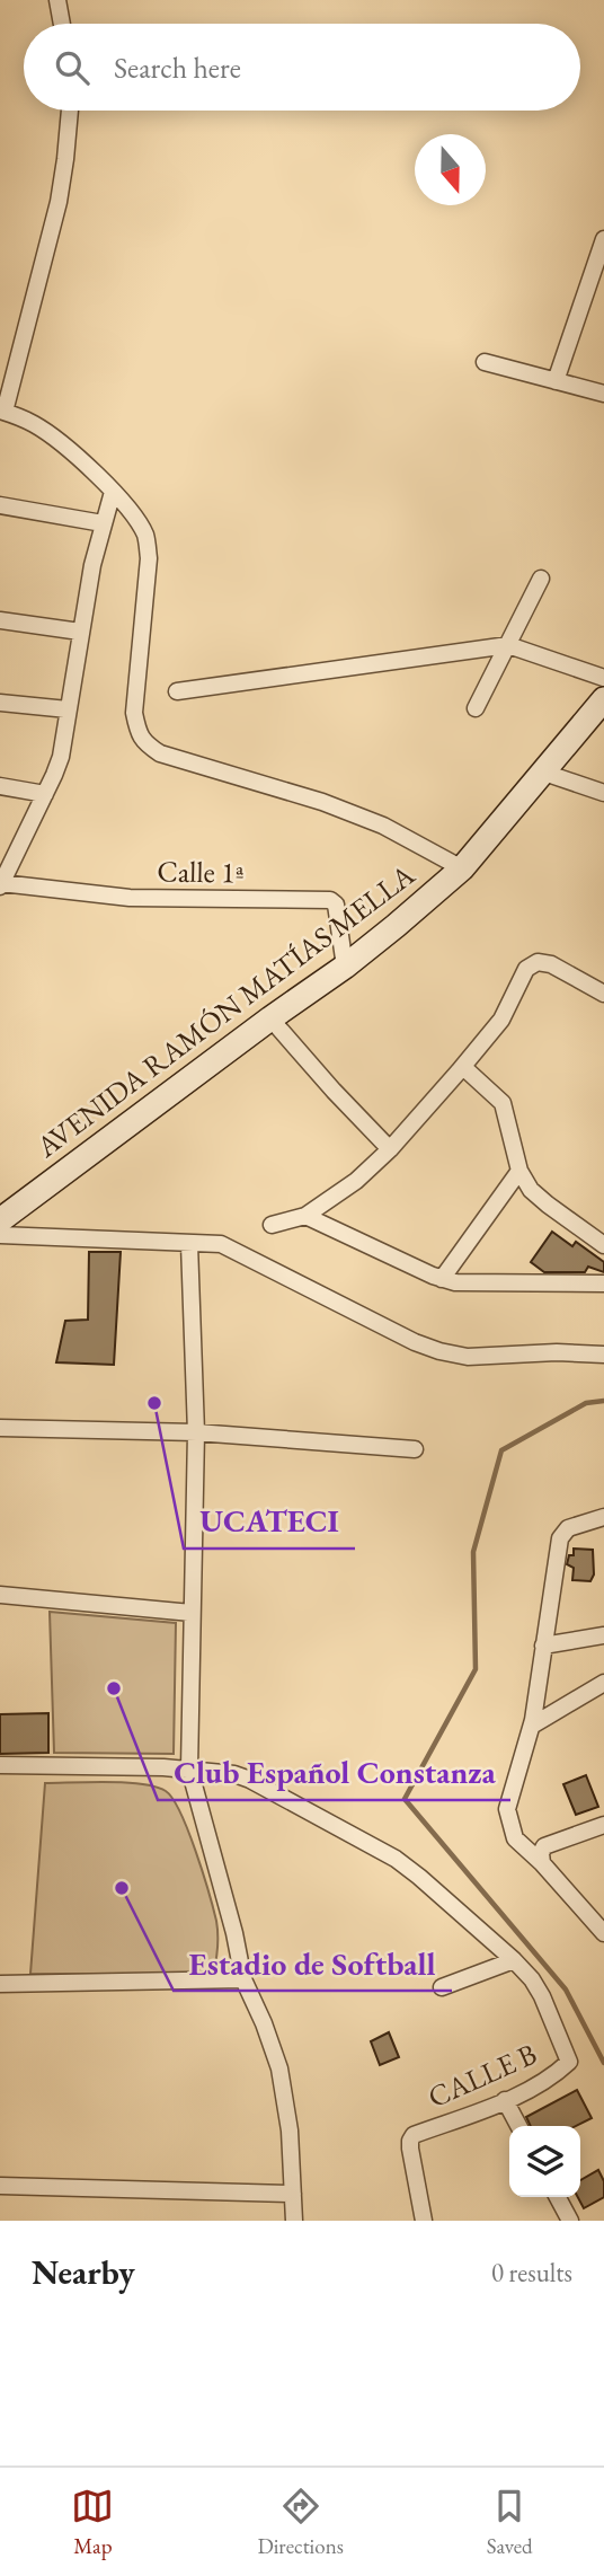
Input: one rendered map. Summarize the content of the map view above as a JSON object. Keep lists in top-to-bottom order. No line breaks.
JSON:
{"streets":{"street":["Calle 1ª","AVENIDA RAMÓN MATÍAS MELLA","CALLE B"]},"crossings":[["Calle 1ª","AVENIDA RAMÓN MATÍAS MELLA"]],"places":["UCATECI","Club Español Constanza","Estadio de Softball"],"north":"bottom","page":{"search":"Search here","heading":["Nearby","0 results"],"nav":["Map","Directions","Saved"]}}
